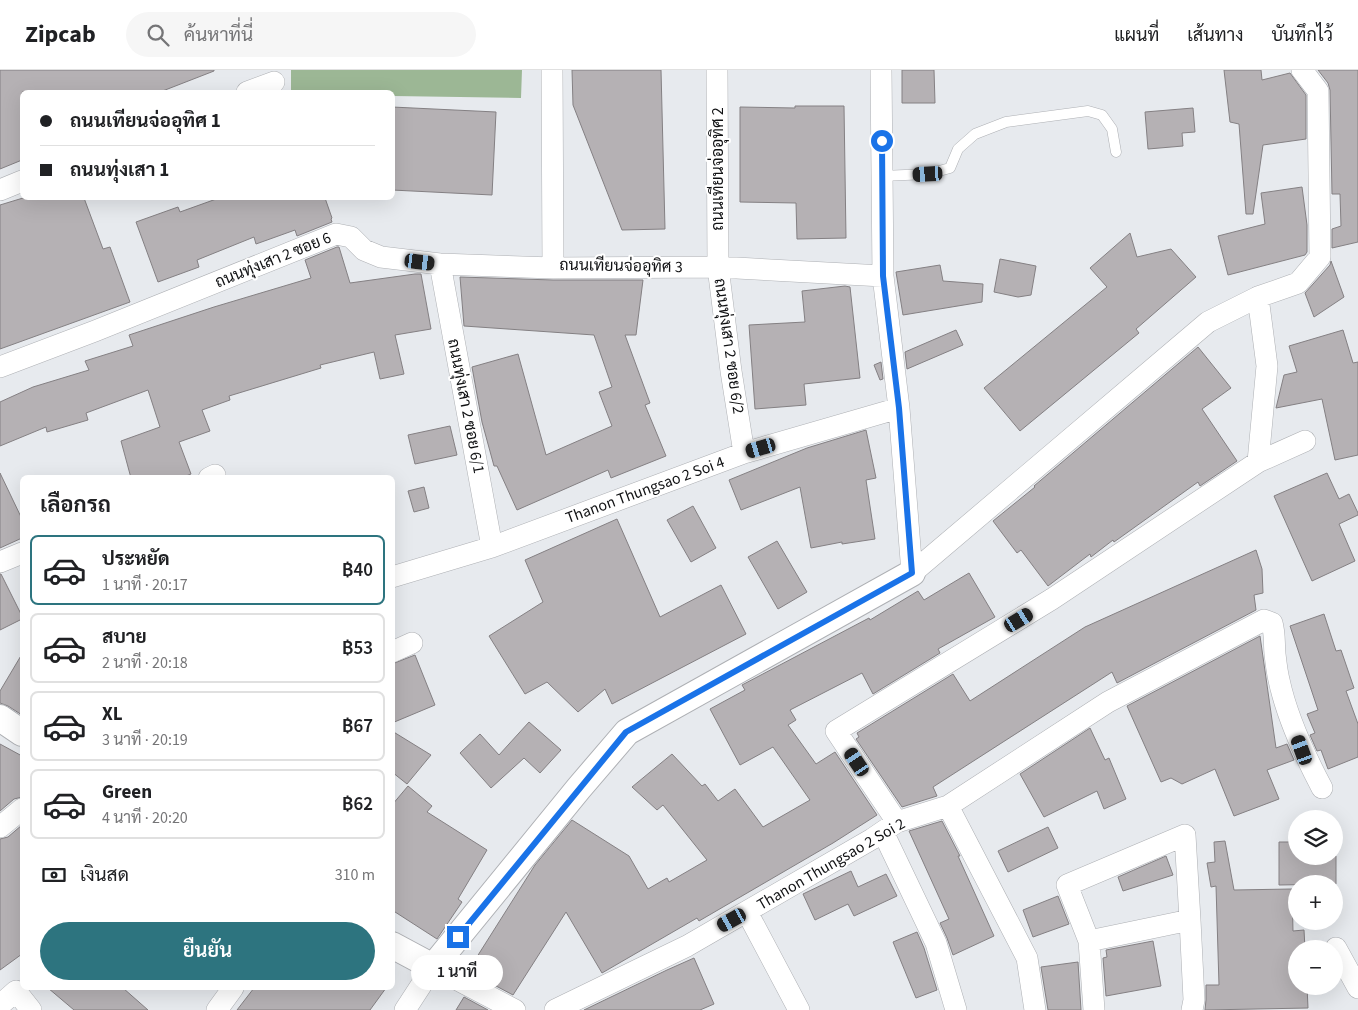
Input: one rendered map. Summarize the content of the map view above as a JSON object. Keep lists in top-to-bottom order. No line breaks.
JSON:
{"streets":{"street":["ถนนเทียนจ่ออุทิศ 2","ถนนทุ่งเสา 2 ซอย 6","ถนนเทียนจ่ออุทิศ 3","ถนนทุ่งเสา 2 ซอย 6/2","ถนนทุ่งเสา 2 ซอย 6/1","Thanon Thungsao 2 Soi 4","Thanon Thungsao 2 Soi 2"]},"crossings":[["ถนนเทียนจ่ออุทิศ 2","ถนนเทียนจ่ออุทิศ 3"],["ถนนเทียนจ่ออุทิศ 2","ถนนทุ่งเสา 2 ซอย 6/2"],["ถนนทุ่งเสา 2 ซอย 6","ถนนเทียนจ่ออุทิศ 3"],["ถนนทุ่งเสา 2 ซอย 6","ถนนทุ่งเสา 2 ซอย 6/1"],["ถนนเทียนจ่ออุทิศ 3","ถนนทุ่งเสา 2 ซอย 6/2"],["ถนนทุ่งเสา 2 ซอย 6/2","Thanon Thungsao 2 Soi 4"],["ถนนทุ่งเสา 2 ซอย 6/1","Thanon Thungsao 2 Soi 4"]],"page":{"header":"Zipcab","search":"ค้นหาที่นี่","nav":["แผนที่","เส้นทาง","บันทึกไว้"],"banner":["ถนนเทียนจ่ออุทิศ 1","ถนนทุ่งเสา 1"],"heading":"เลือกรถ","list":[{"name":"ประหยัด","note":"1 นาที · 20:17","value":"฿40"},{"name":"สบาย","note":"2 นาที · 20:18","value":"฿53"},{"name":"XL","note":"3 นาที · 20:19","value":"฿67"},{"name":"Green","note":"4 นาที · 20:20","value":"฿62"}],"map_buttons":["+","−"],"pay":["เงินสด","310 m"],"buttons":"ยืนยัน","bubble":"1 นาที"}}
